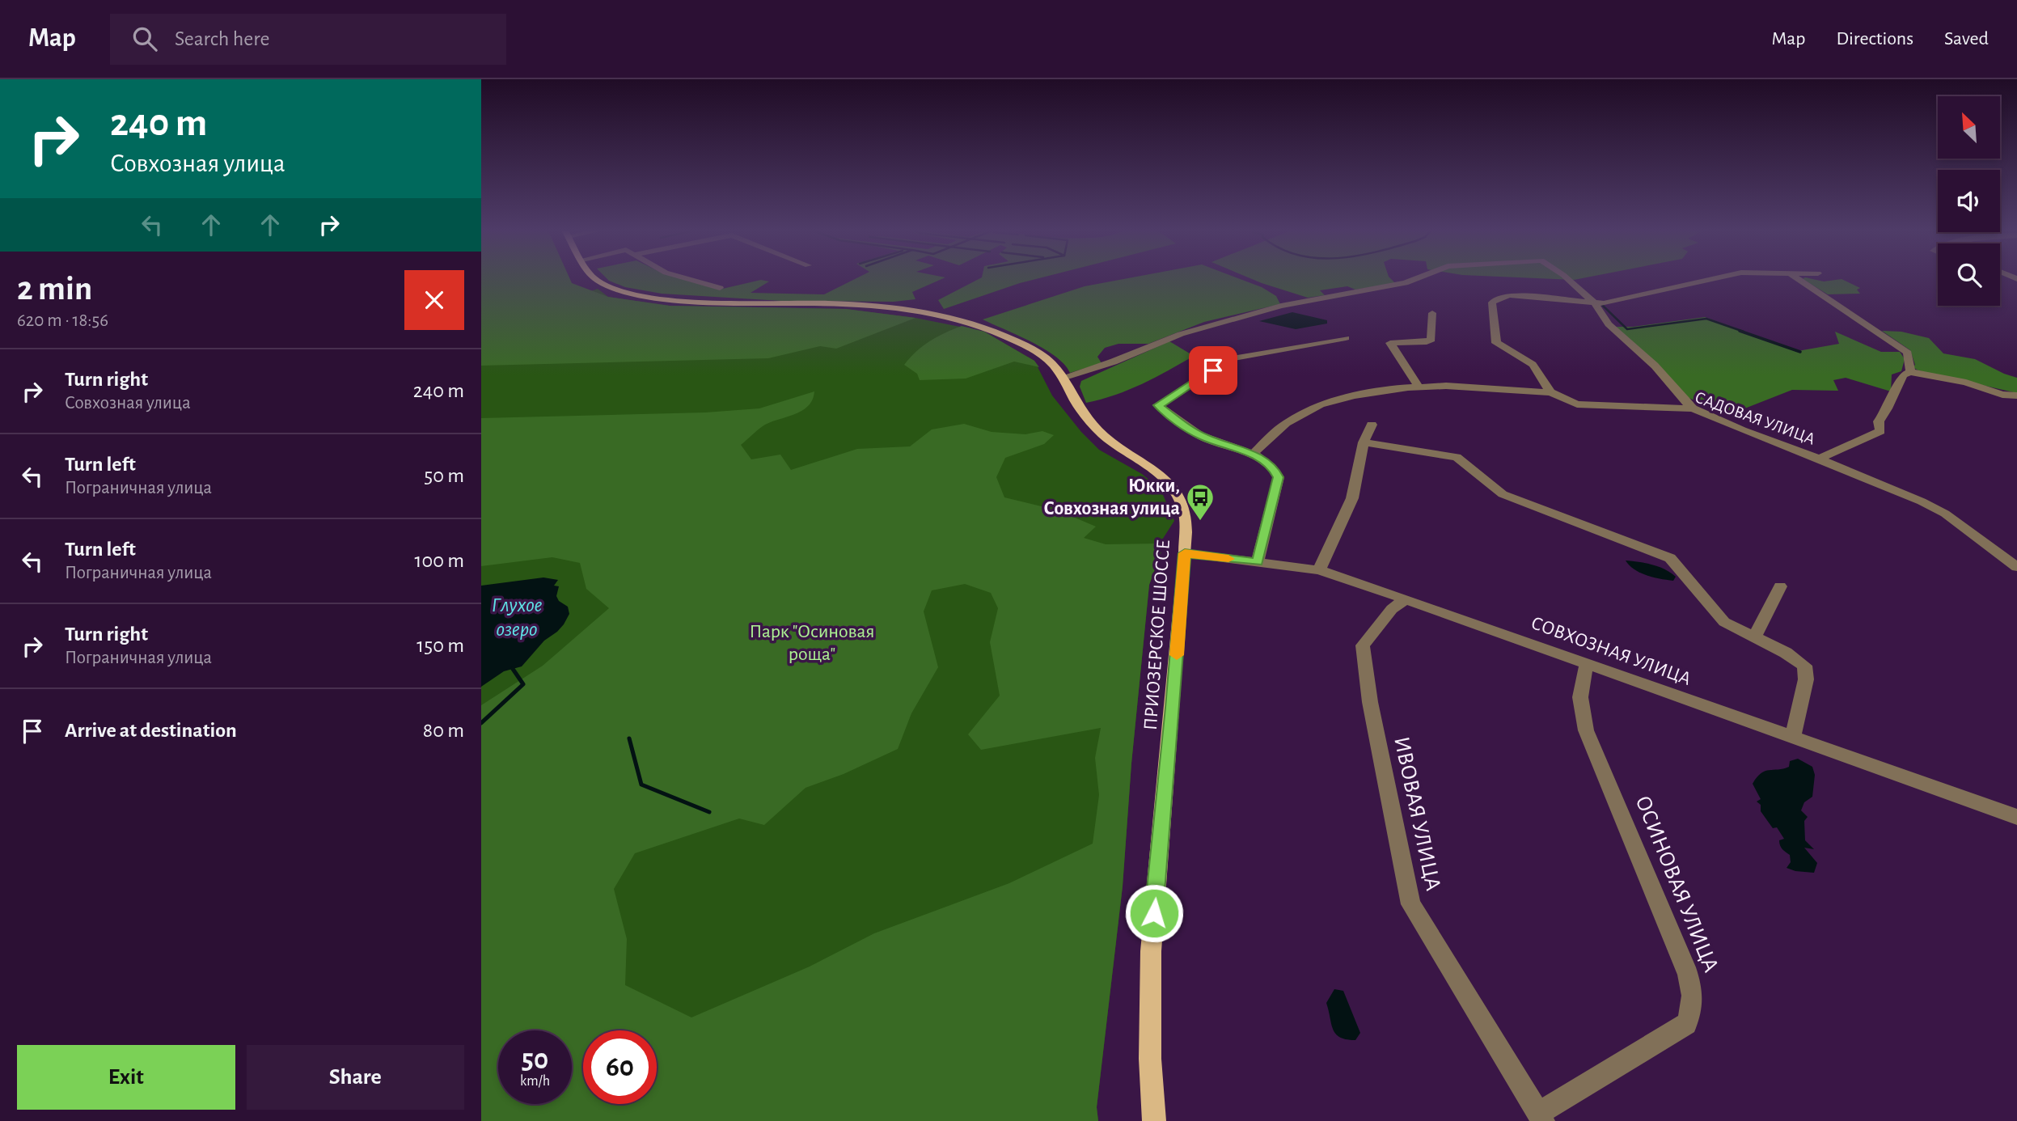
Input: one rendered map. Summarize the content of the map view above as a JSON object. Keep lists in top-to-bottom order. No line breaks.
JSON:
{"streets":{"main road":["ПРИОЗЕРСКОЕ ШОССЕ"],"street":["САДОВАЯ УЛИЦА","СОВХОЗНАЯ УЛИЦА","ИВОВАЯ УЛИЦА","ОСИНОВАЯ УЛИЦА"]},"crossings":[["ПРИОЗЕРСКОЕ ШОССЕ","СОВХОЗНАЯ УЛИЦА"],["СОВХОЗНАЯ УЛИЦА","ИВОВАЯ УЛИЦА"],["СОВХОЗНАЯ УЛИЦА","ОСИНОВАЯ УЛИЦА"],["ИВОВАЯ УЛИЦА","ОСИНОВАЯ УЛИЦА"]],"water":["Глухое озеро"],"parks":["Парк \"Осиновая роща\""],"places":{"bus stop":["Юкки, Совхозная улица"]},"north":"top left","page":{"header":"Map","search":"Search here","nav":["Map","Directions","Saved"],"turn":["240 m","Совхозная улица"],"heading":["2 min","620 m · 18:56"],"list":[{"name":"Turn right","note":"Совхозная улица","value":"240 m"},{"name":"Turn left","note":"Пограничная улица","value":"50 m"},{"name":"Turn left","note":"Пограничная улица","value":"100 m"},{"name":"Turn right","note":"Пограничная улица","value":"150 m"},{"name":"Arrive at destination","value":"80 m"}],"speed":"50 km/h","limit":"60","buttons":["Exit","Share"]}}
